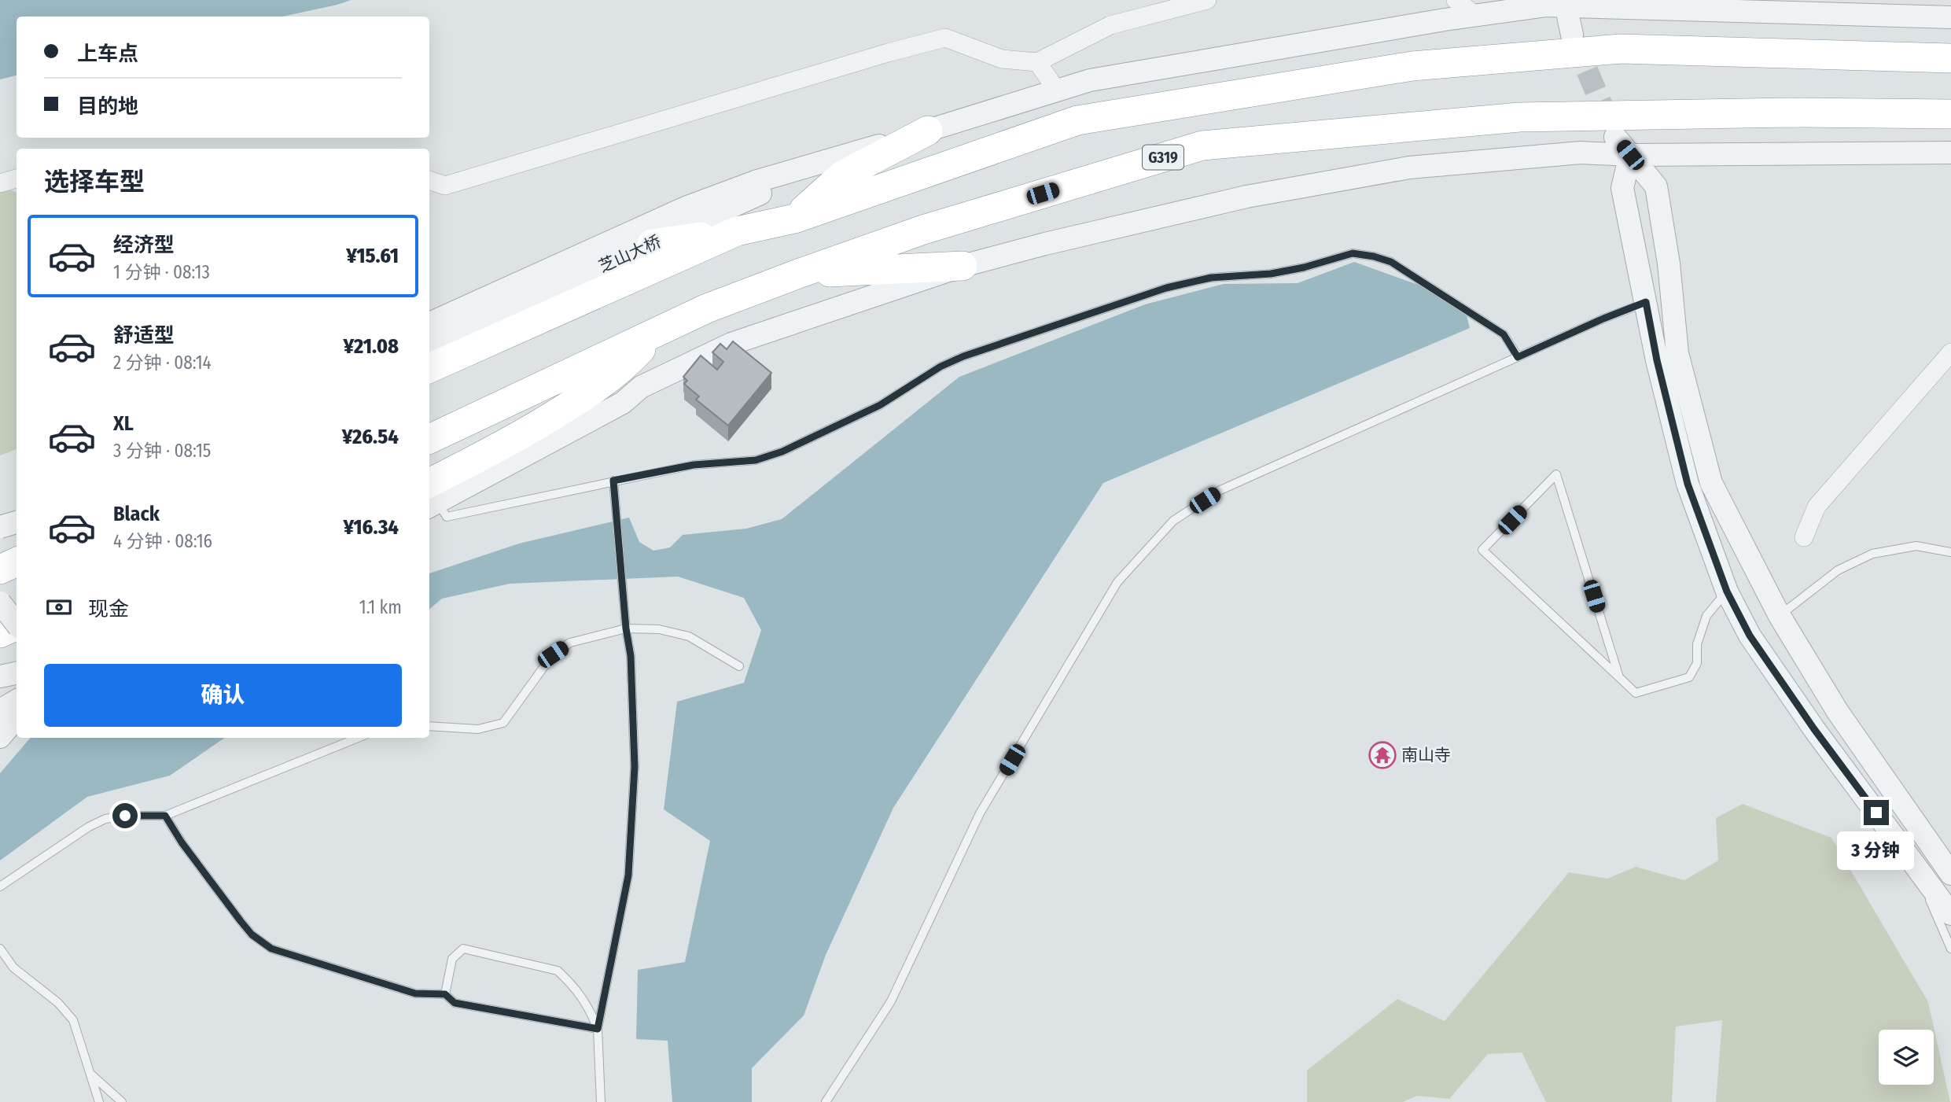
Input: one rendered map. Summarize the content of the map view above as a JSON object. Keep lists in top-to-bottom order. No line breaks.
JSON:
{"streets":{"highway":["G319"],"street":["芝山大桥"]},"places":{"temple":["南山寺"]},"page":{"banner":["上车点","目的地"],"heading":"选择车型","list":[{"name":"经济型","note":"1 分钟 · 08:13","value":"¥15.61"},{"name":"舒适型","note":"2 分钟 · 08:14","value":"¥21.08"},{"name":"XL","note":"3 分钟 · 08:15","value":"¥26.54"},{"name":"Black","note":"4 分钟 · 08:16","value":"¥16.34"}],"pay":["现金","1.1 km"],"buttons":"确认","bubble":"3 分钟"}}
